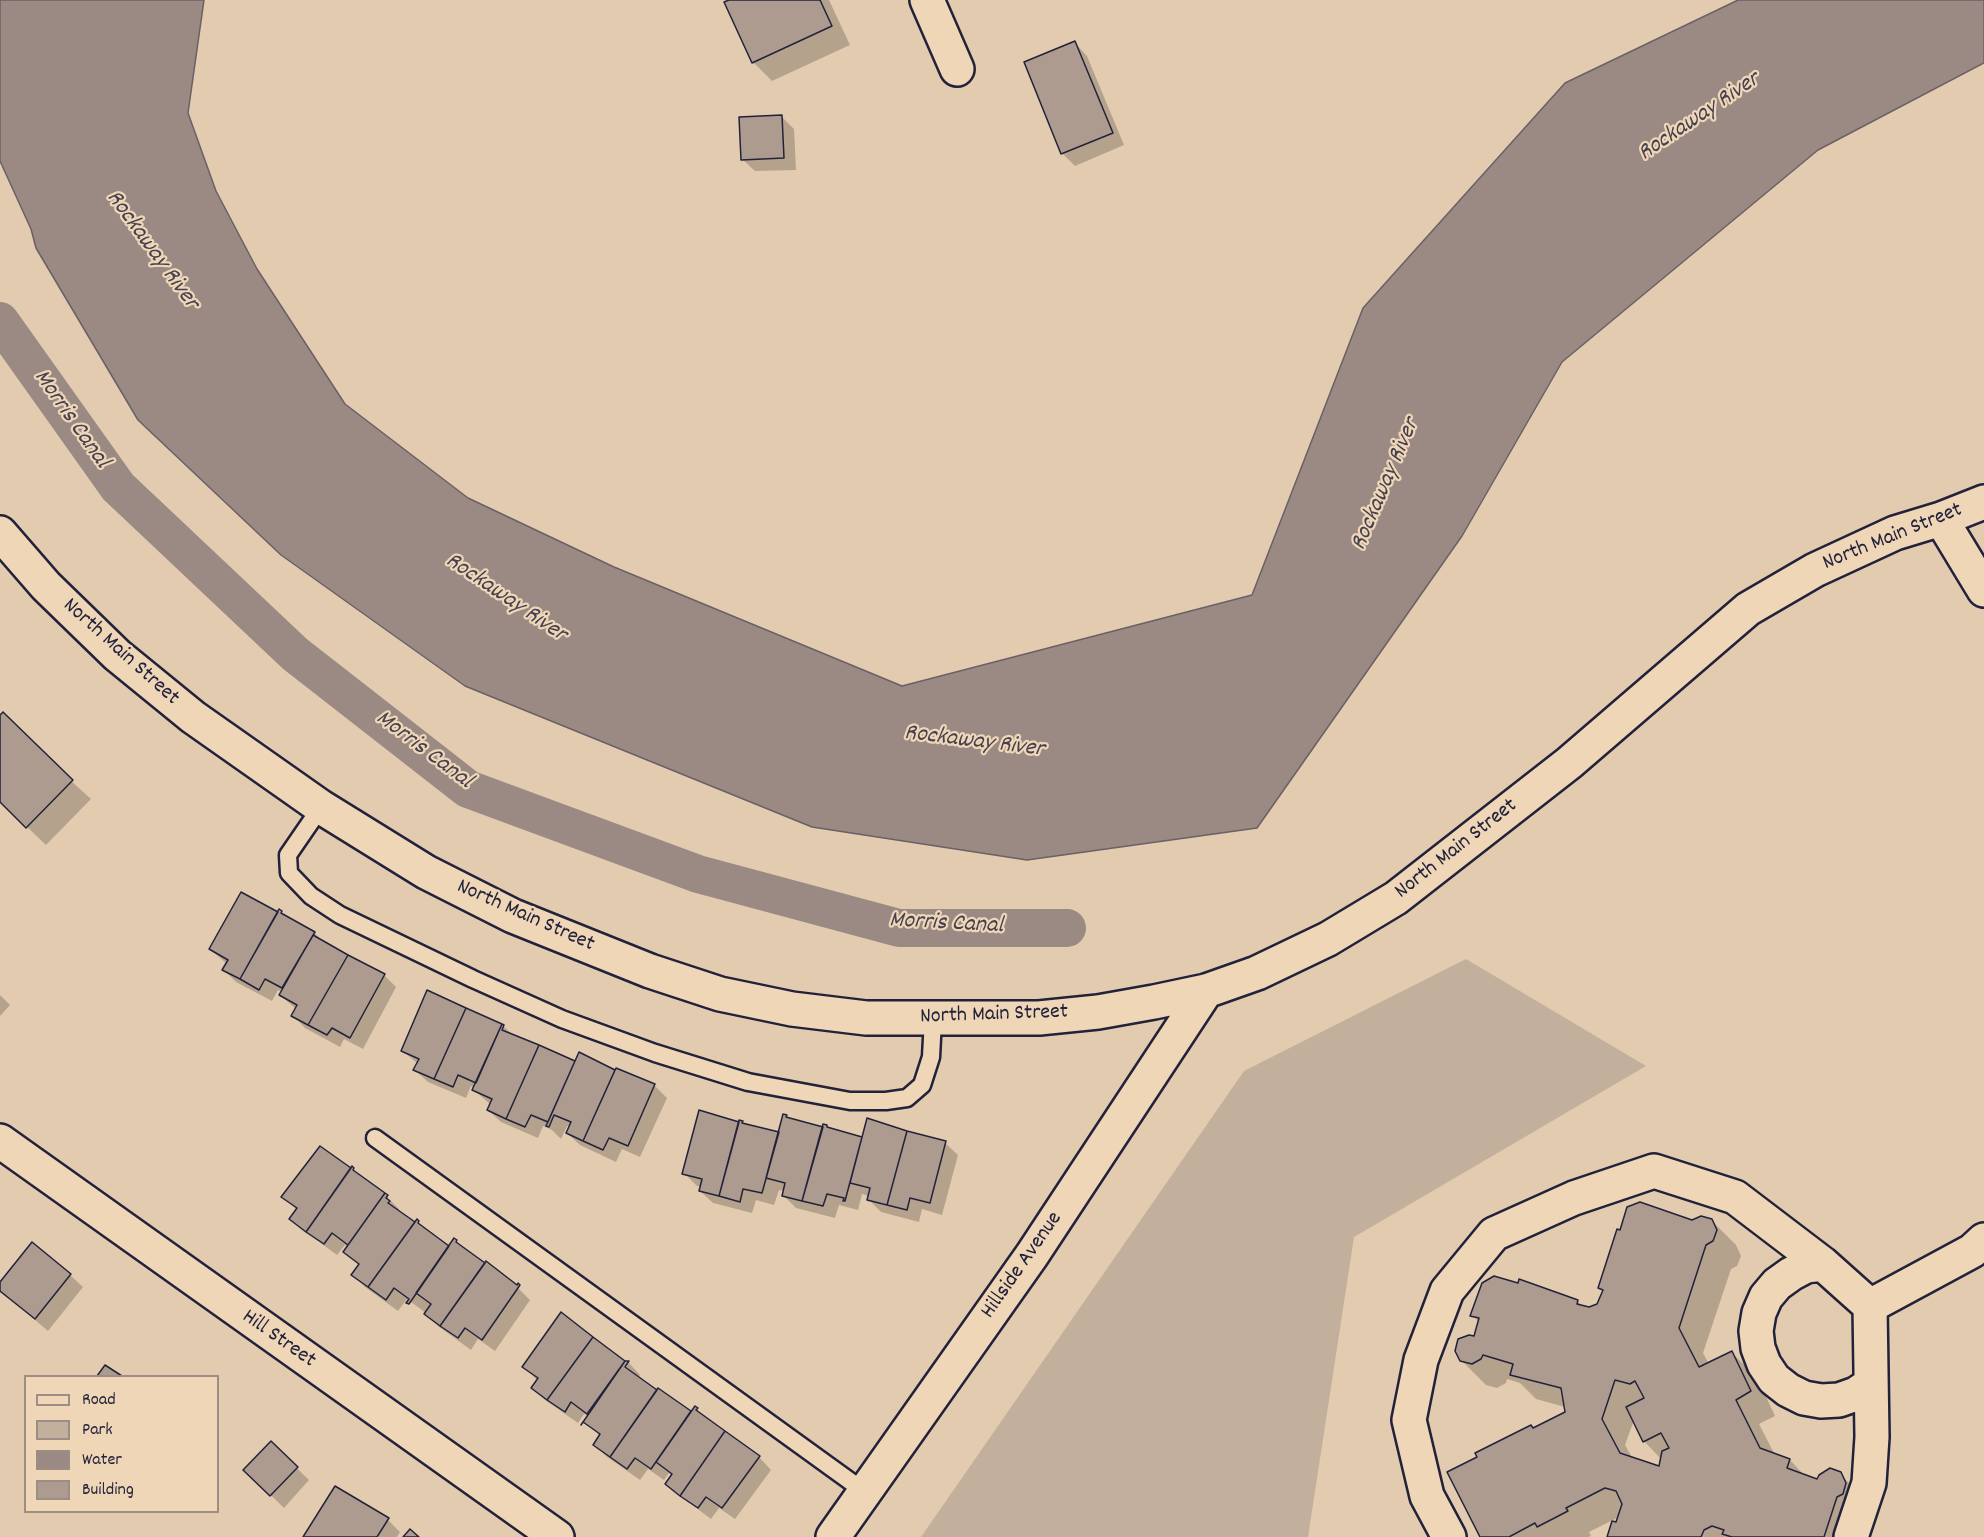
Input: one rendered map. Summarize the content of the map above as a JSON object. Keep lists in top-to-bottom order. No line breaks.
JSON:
{"streets":{"street":["North Main Street","Hillside Avenue","Hill Street"]},"crossings":[["North Main Street","Hillside Avenue"]],"water":["Rockaway River","Morris Canal"],"legend":["Road","Park","Water","Building"]}
